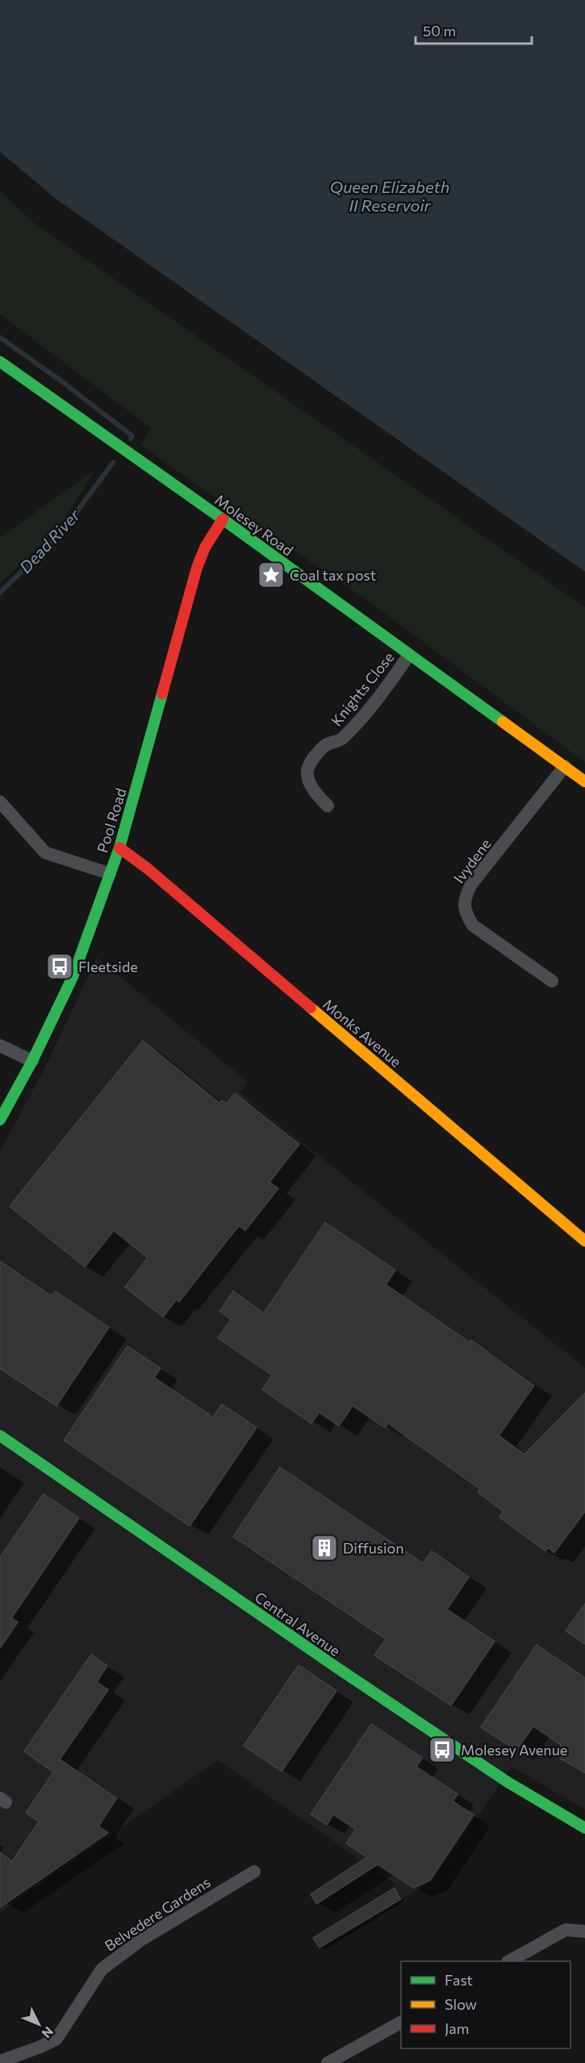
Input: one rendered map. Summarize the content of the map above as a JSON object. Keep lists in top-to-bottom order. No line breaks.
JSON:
{"streets":{"street":["Molesey Road","Knights Close","Pool Road","Ivydene","Monks Avenue","Central Avenue","Belvedere Gardens"]},"crossings":[["Molesey Road","Knights Close"],["Molesey Road","Pool Road"],["Molesey Road","Ivydene"],["Pool Road","Monks Avenue"]],"water":["Queen Elizabeth II Reservoir","Dead River"],"places":{"place":["Coal tax post"],"bus stop":["Fleetside","Molesey Avenue"],"building":["Diffusion"]},"legend":["Fast","Slow","Jam"],"scale_bar":"50 m","north":"bottom right"}
